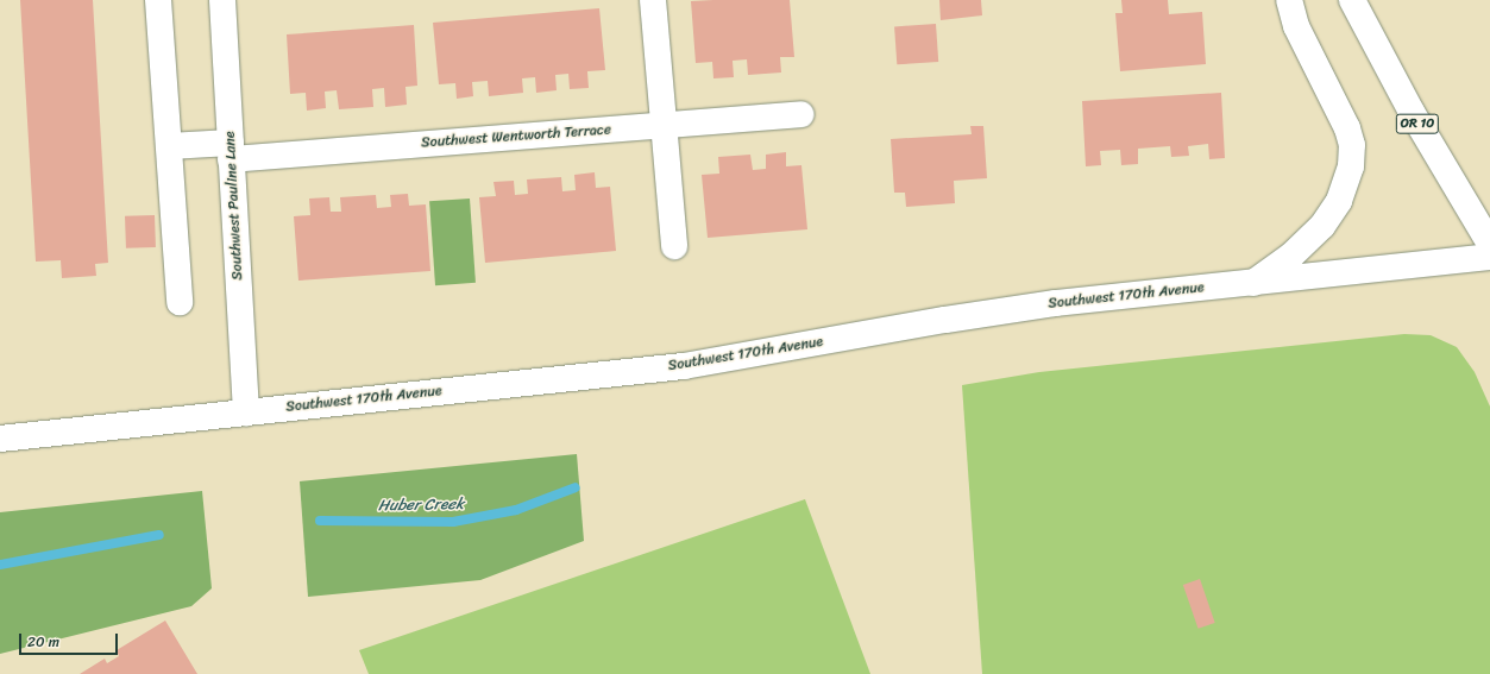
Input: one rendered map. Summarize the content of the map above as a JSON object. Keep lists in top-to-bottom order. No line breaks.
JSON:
{"streets":{"main road":["OR 10","Southwest Wentworth Terrace","Southwest Pauline Lane","Southwest 170th Avenue"]},"crossings":[["Southwest Wentworth Terrace","Southwest Pauline Lane"],["Southwest Pauline Lane","Southwest 170th Avenue"]],"water":["Huber Creek"],"scale_bar":"20 m"}
